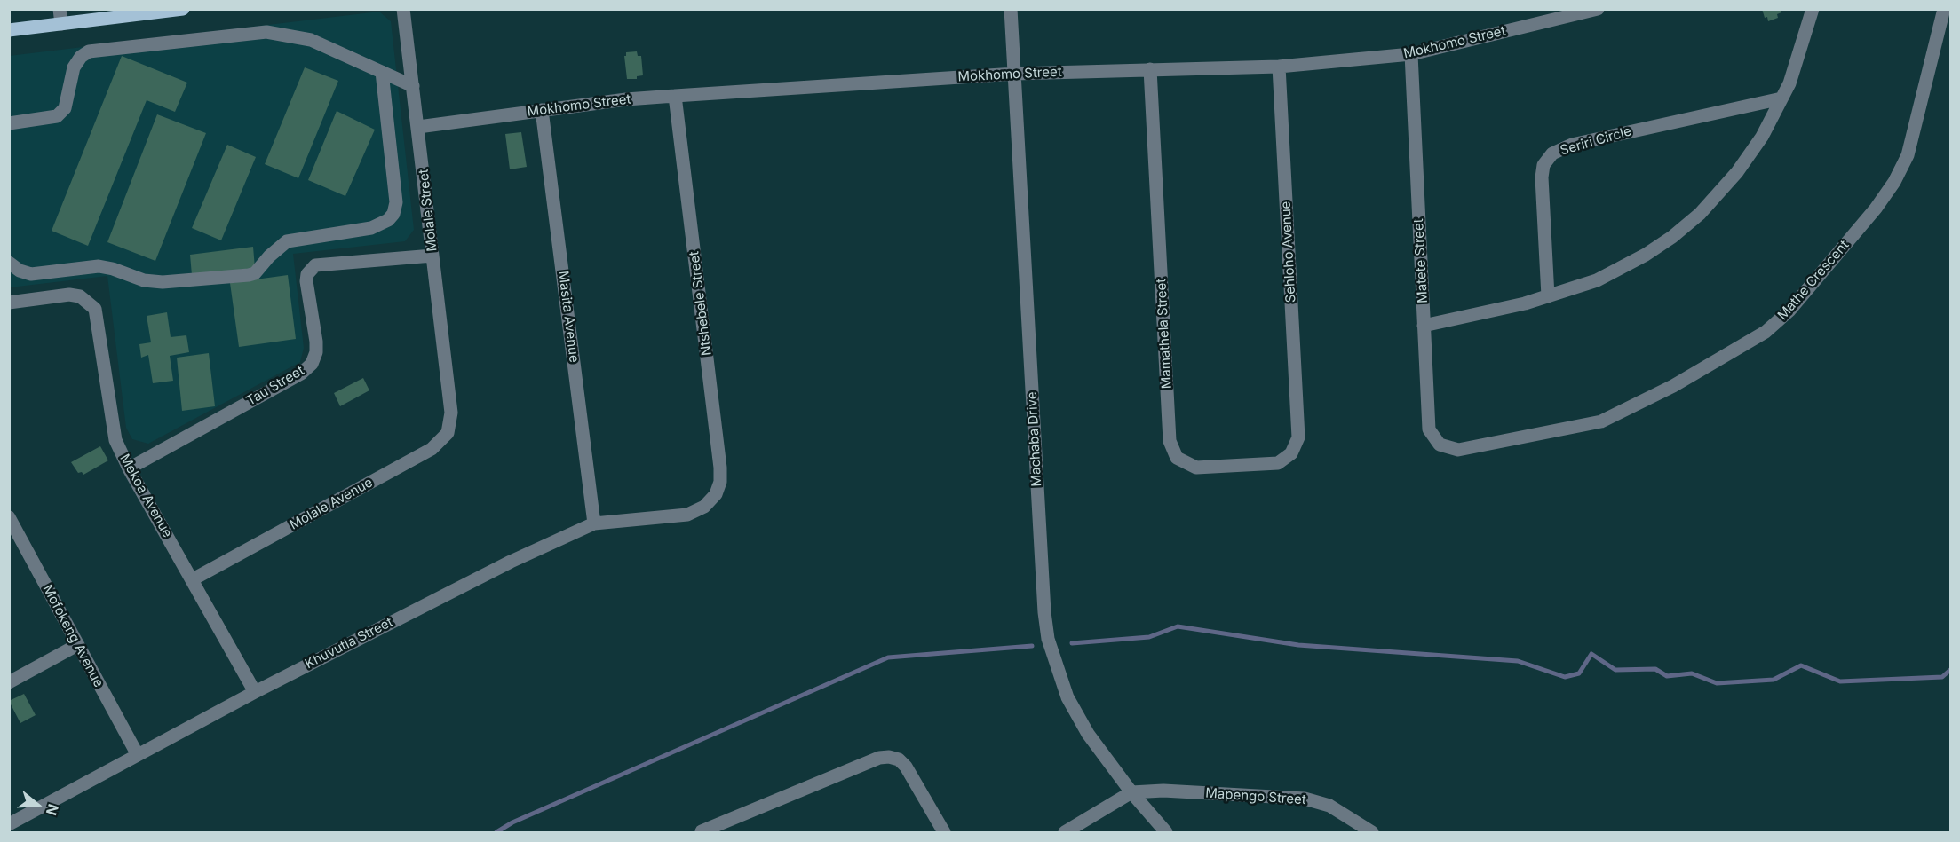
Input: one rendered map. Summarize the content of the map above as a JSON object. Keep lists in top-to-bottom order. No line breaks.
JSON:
{"streets":{"street":["Mokhomo Street","Seriri Circle","Molale Street","Sehloho Avenue","Matete Street","Mathe Crescent","Ntshebele Street","Masita Avenue","Mamathela Street","Tau Street","Machaba Drive","Mekoa Avenue","Molale Avenue","Mofokeng Avenue","Khuvutla Street","Mapengo Street"]},"crossings":[["Mokhomo Street","Molale Street"],["Mokhomo Street","Sehloho Avenue"],["Mokhomo Street","Matete Street"],["Mokhomo Street","Ntshebele Street"],["Mokhomo Street","Masita Avenue"],["Mokhomo Street","Mamathela Street"],["Mokhomo Street","Machaba Drive"],["Molale Street","Tau Street"],["Molale Street","Molale Avenue"],["Sehloho Avenue","Mamathela Street"],["Matete Street","Mathe Crescent"],["Ntshebele Street","Khuvutla Street"],["Masita Avenue","Khuvutla Street"],["Tau Street","Mekoa Avenue"],["Machaba Drive","Mapengo Street"],["Mekoa Avenue","Molale Avenue"],["Mekoa Avenue","Khuvutla Street"],["Mofokeng Avenue","Khuvutla Street"]],"north":"right"}
